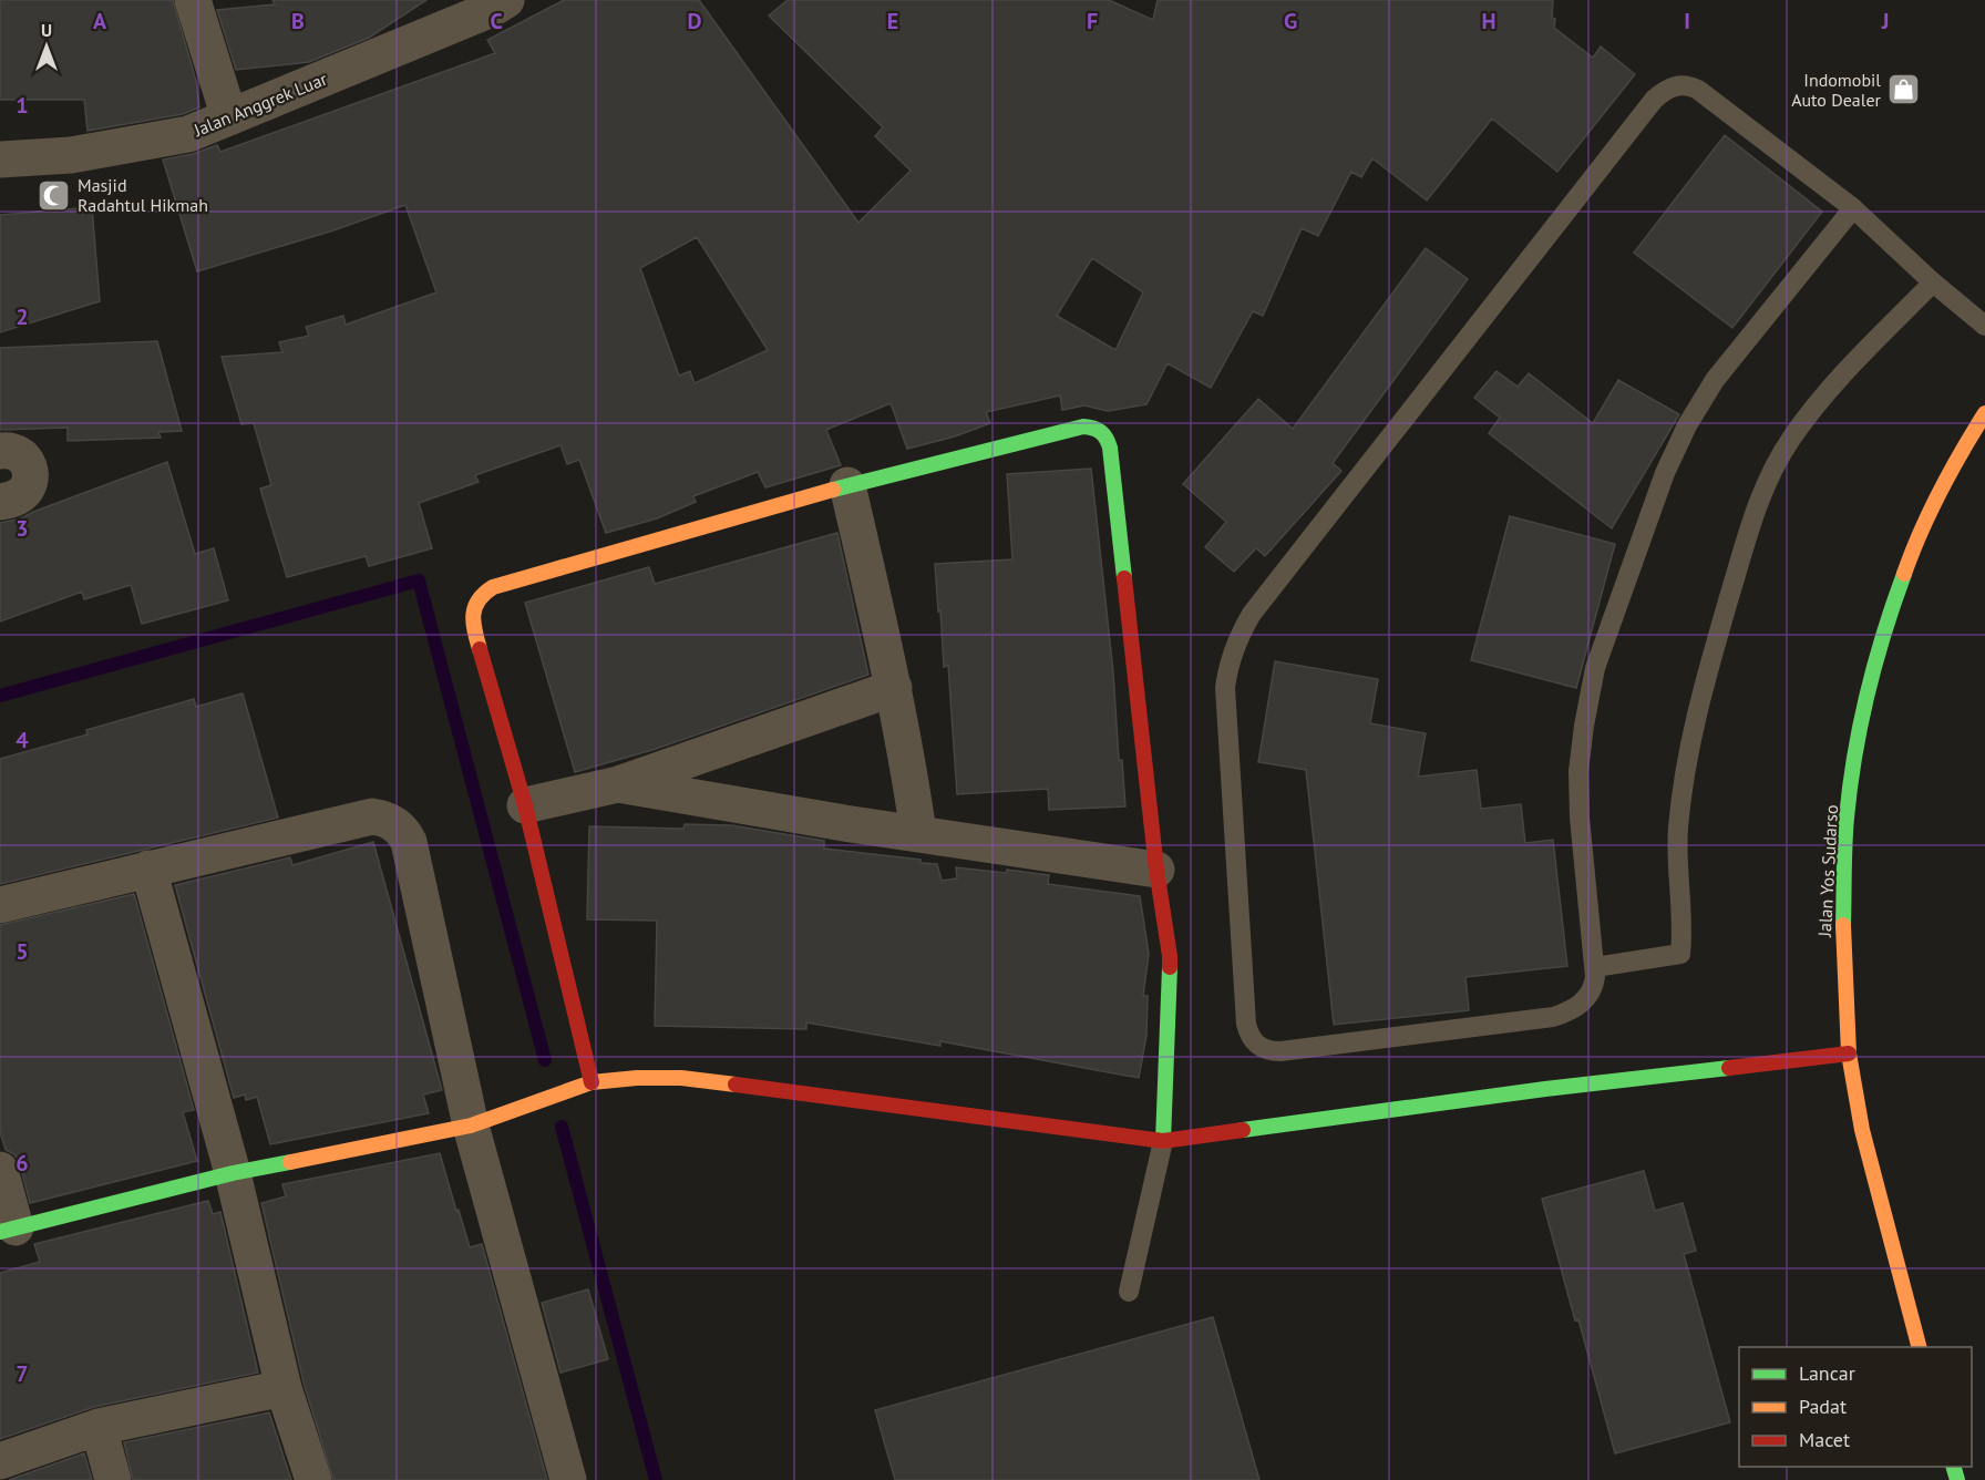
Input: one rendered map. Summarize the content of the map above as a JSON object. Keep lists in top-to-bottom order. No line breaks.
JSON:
{"streets":{"street":["Jalan Anggrek Luar","Jalan Yos Sudarso"]},"places":{"shop":["Indomobil Auto Dealer"],"mosque":["Masjid Radahtul Hikmah"]},"legend":["Lancar","Padat","Macet"],"north":"top","grid":{"columns":["A","B","C","D","E","F","G","H","I","J"],"rows":["1","2","3","4","5","6","7"]}}
